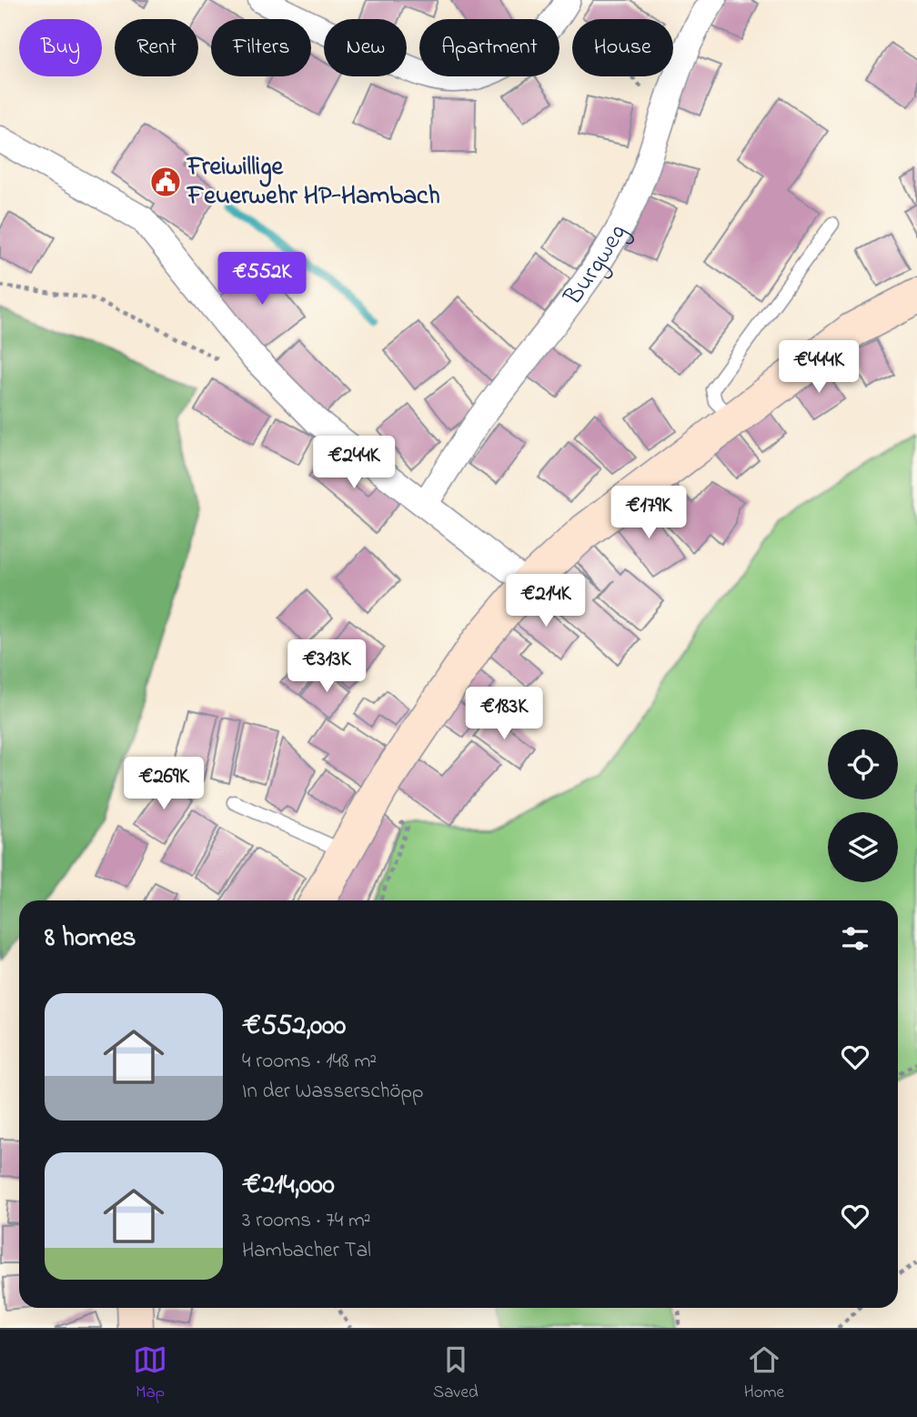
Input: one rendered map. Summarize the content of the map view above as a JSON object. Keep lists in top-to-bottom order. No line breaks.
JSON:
{"streets":{"street":["Burgweg"]},"places":{"public building":["Freiwillige Feuerwehr HP-Hambach"]},"page":{"chip":["Buy","Rent","Filters","New","Apartment","House"],"price":["€552K","€444K","€244K","€179K","€214K","€313K","€183K","€269K"],"heading":"8 homes","list":[{"name":"€552,000","note":"4 rooms · 148 m² · In der Wasserschöpp"},{"name":"€214,000","note":"3 rooms · 74 m² · Hambacher Tal"}],"tabs":["Map","Saved","Home"]}}
